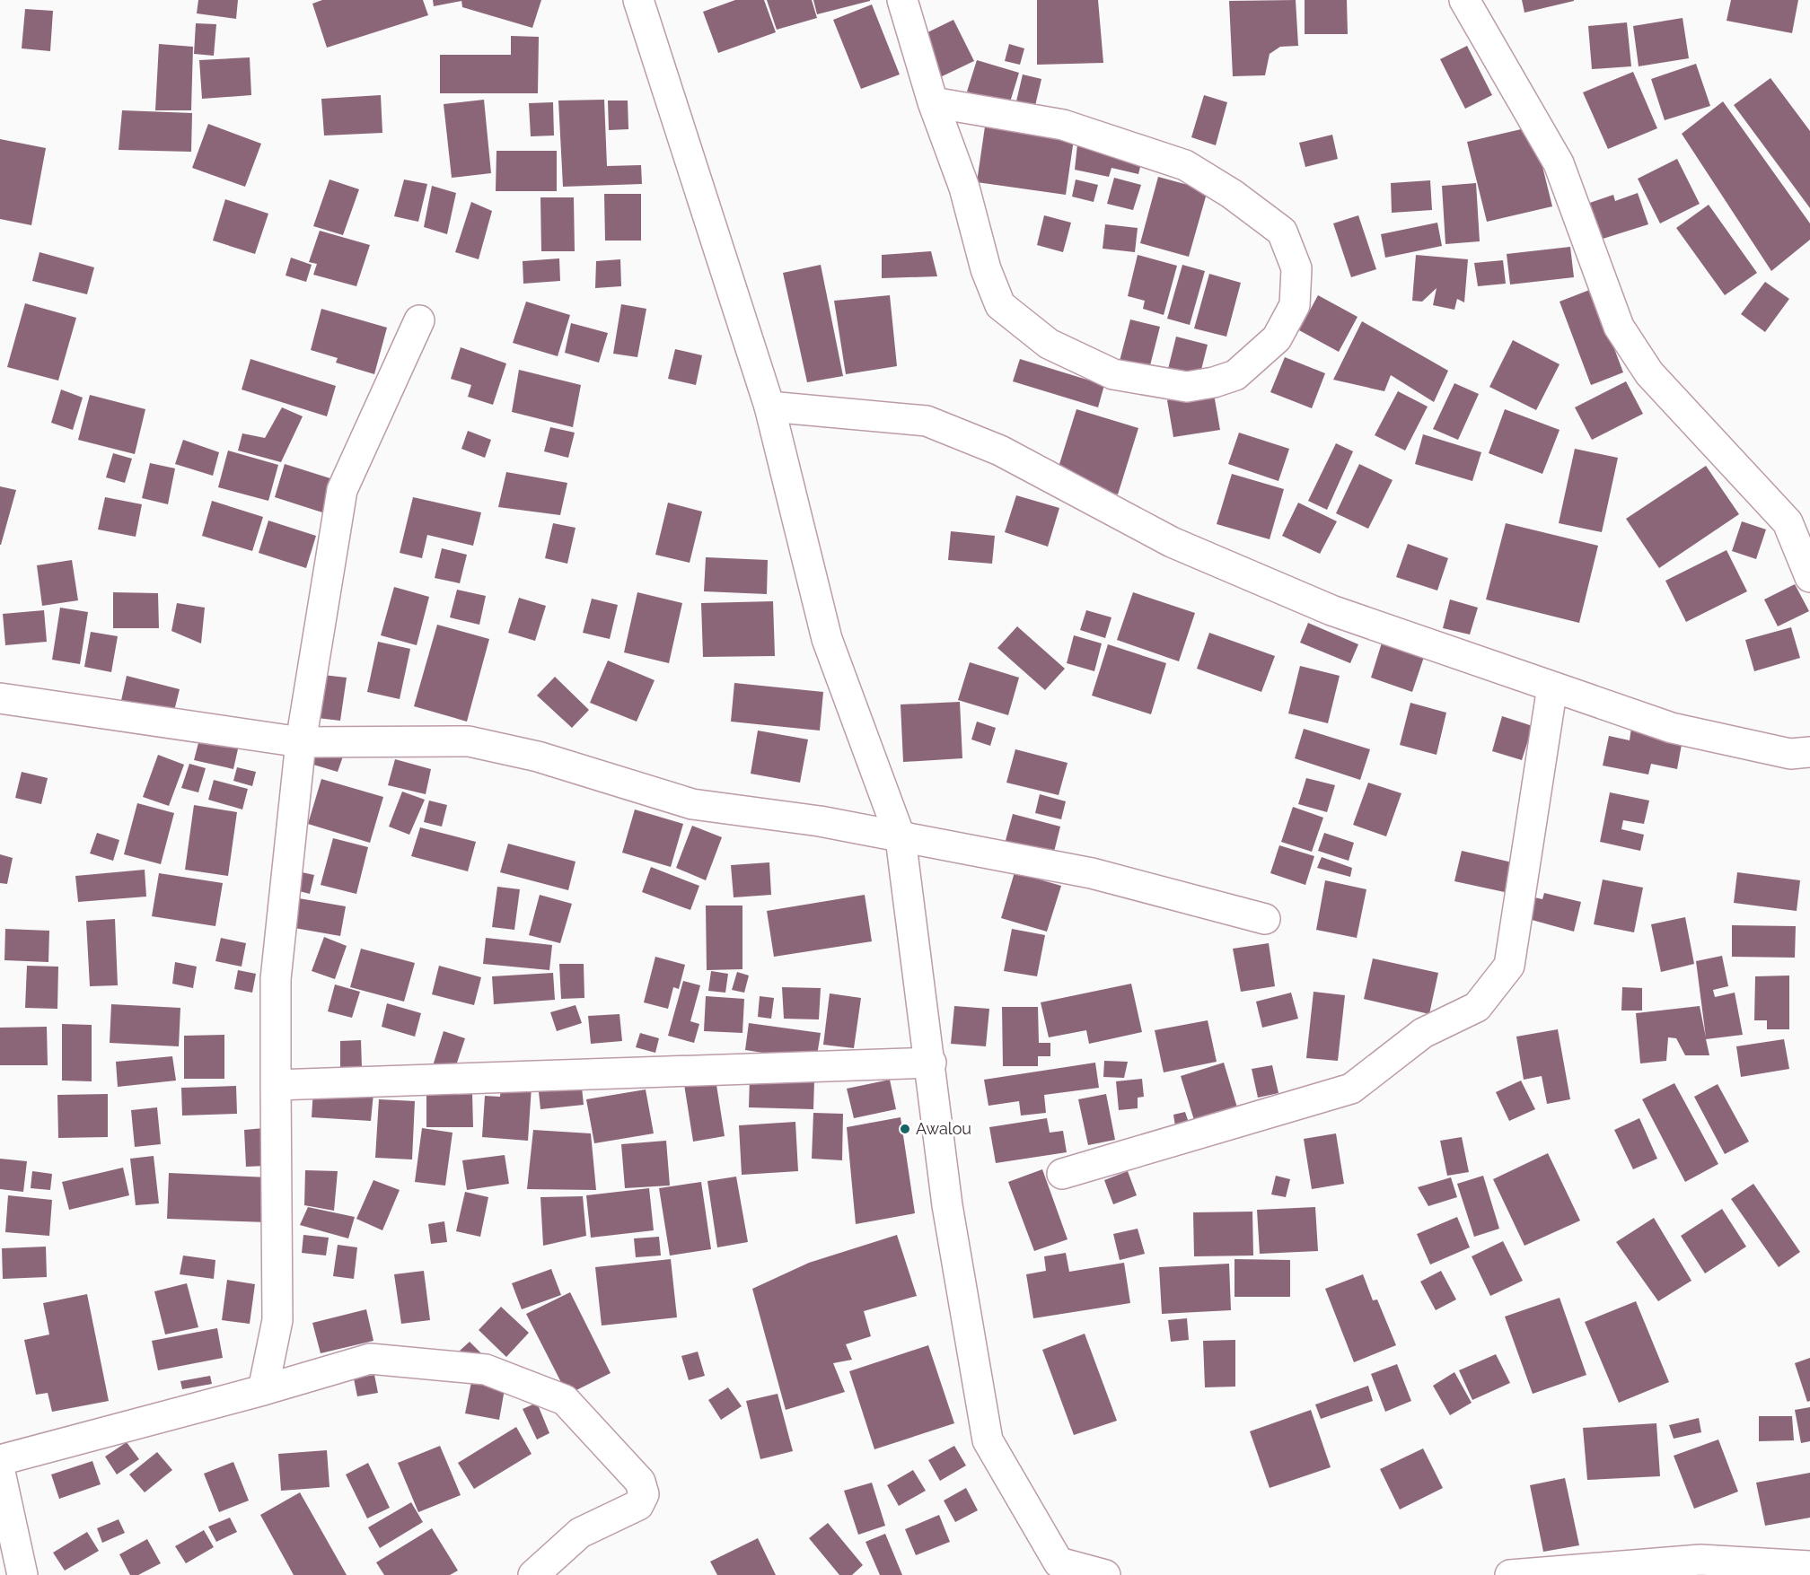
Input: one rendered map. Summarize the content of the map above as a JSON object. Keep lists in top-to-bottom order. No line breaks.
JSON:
{"places":["Awalou"]}
